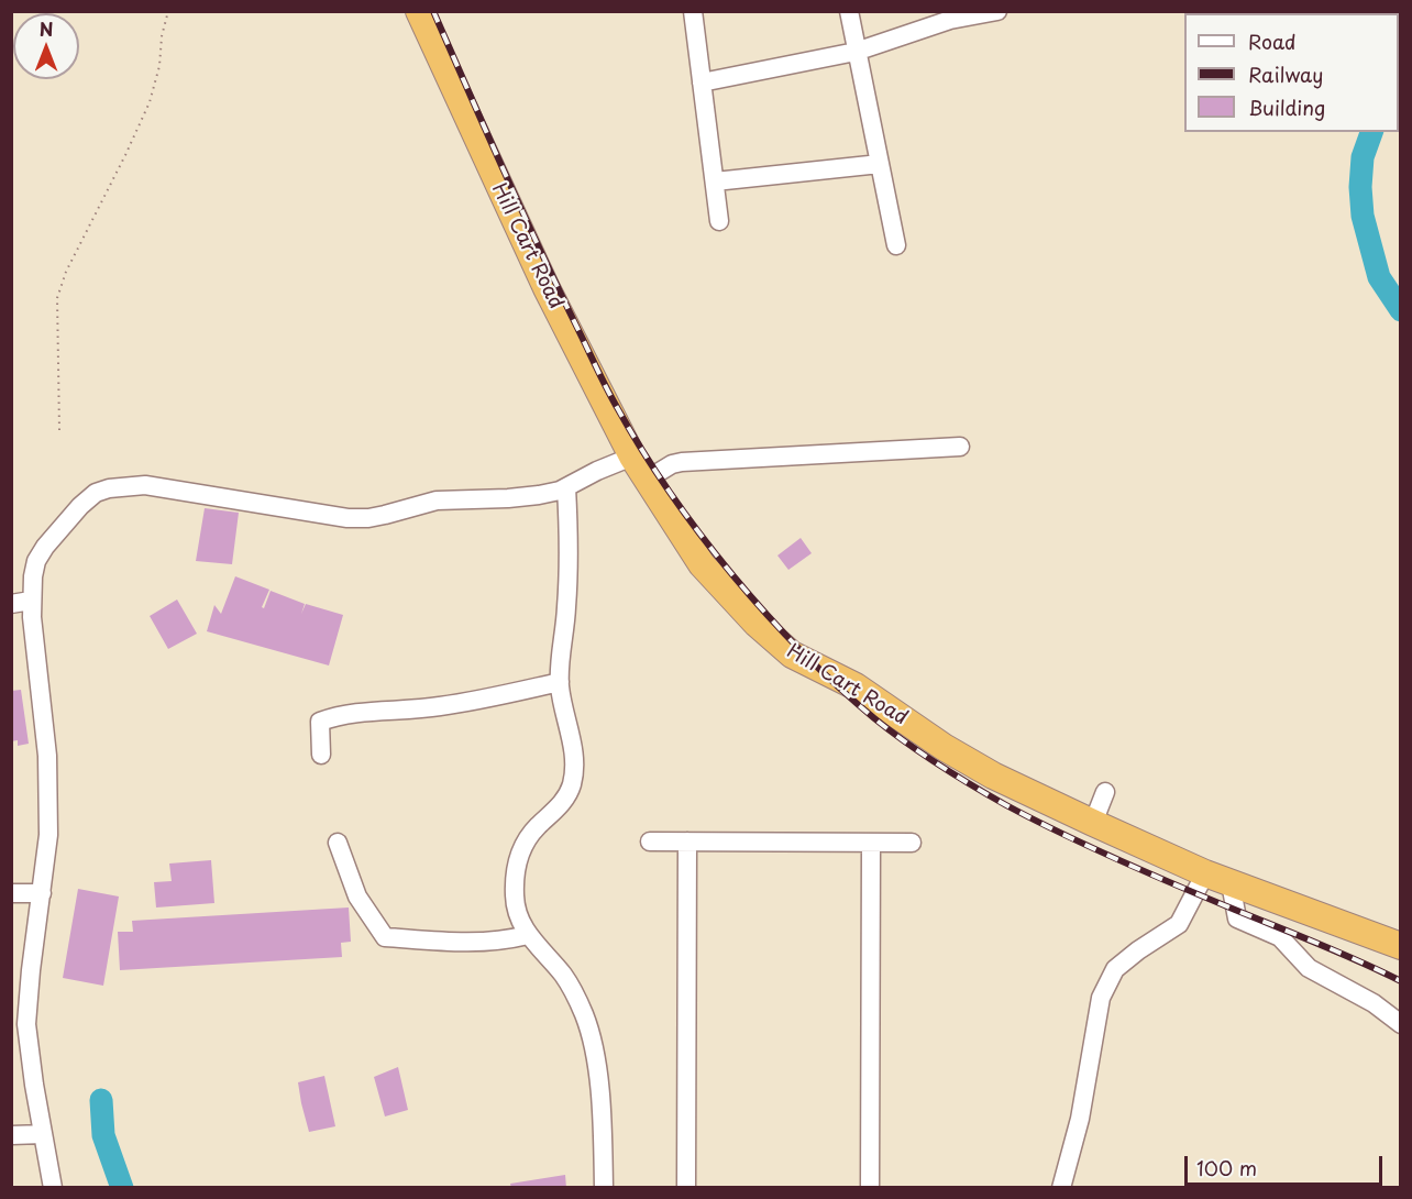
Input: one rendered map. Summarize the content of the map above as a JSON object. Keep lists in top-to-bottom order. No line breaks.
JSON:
{"streets":{"highway":["Hill Cart Road"]},"legend":["Road","Railway","Building"],"scale_bar":"100 m","north":"top"}
